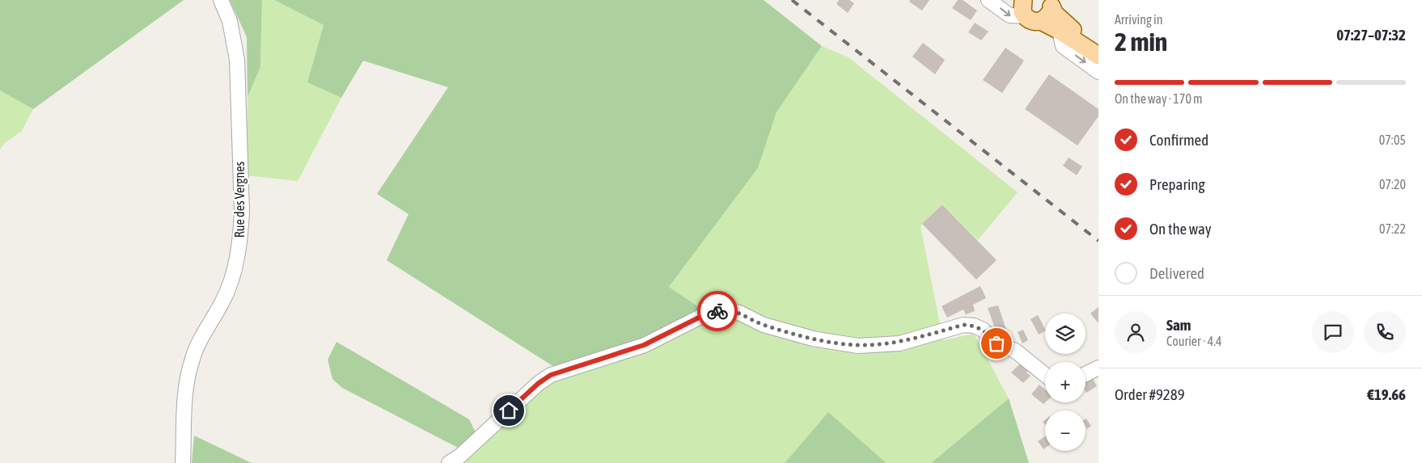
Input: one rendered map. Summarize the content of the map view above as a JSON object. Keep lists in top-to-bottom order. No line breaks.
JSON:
{"streets":{"street":["Rue des Vergnes"]},"page":{"heading":["2 min","Arriving in","07:27–07:32"],"panel":["Sam","Courier · 4.4","Order #9289","€19.66"],"bar":"On the way · 170 m","list":[["Confirmed","07:05"],["Preparing","07:20"],["On the way","07:22"],"Delivered"],"map_buttons":["+","−"]}}
